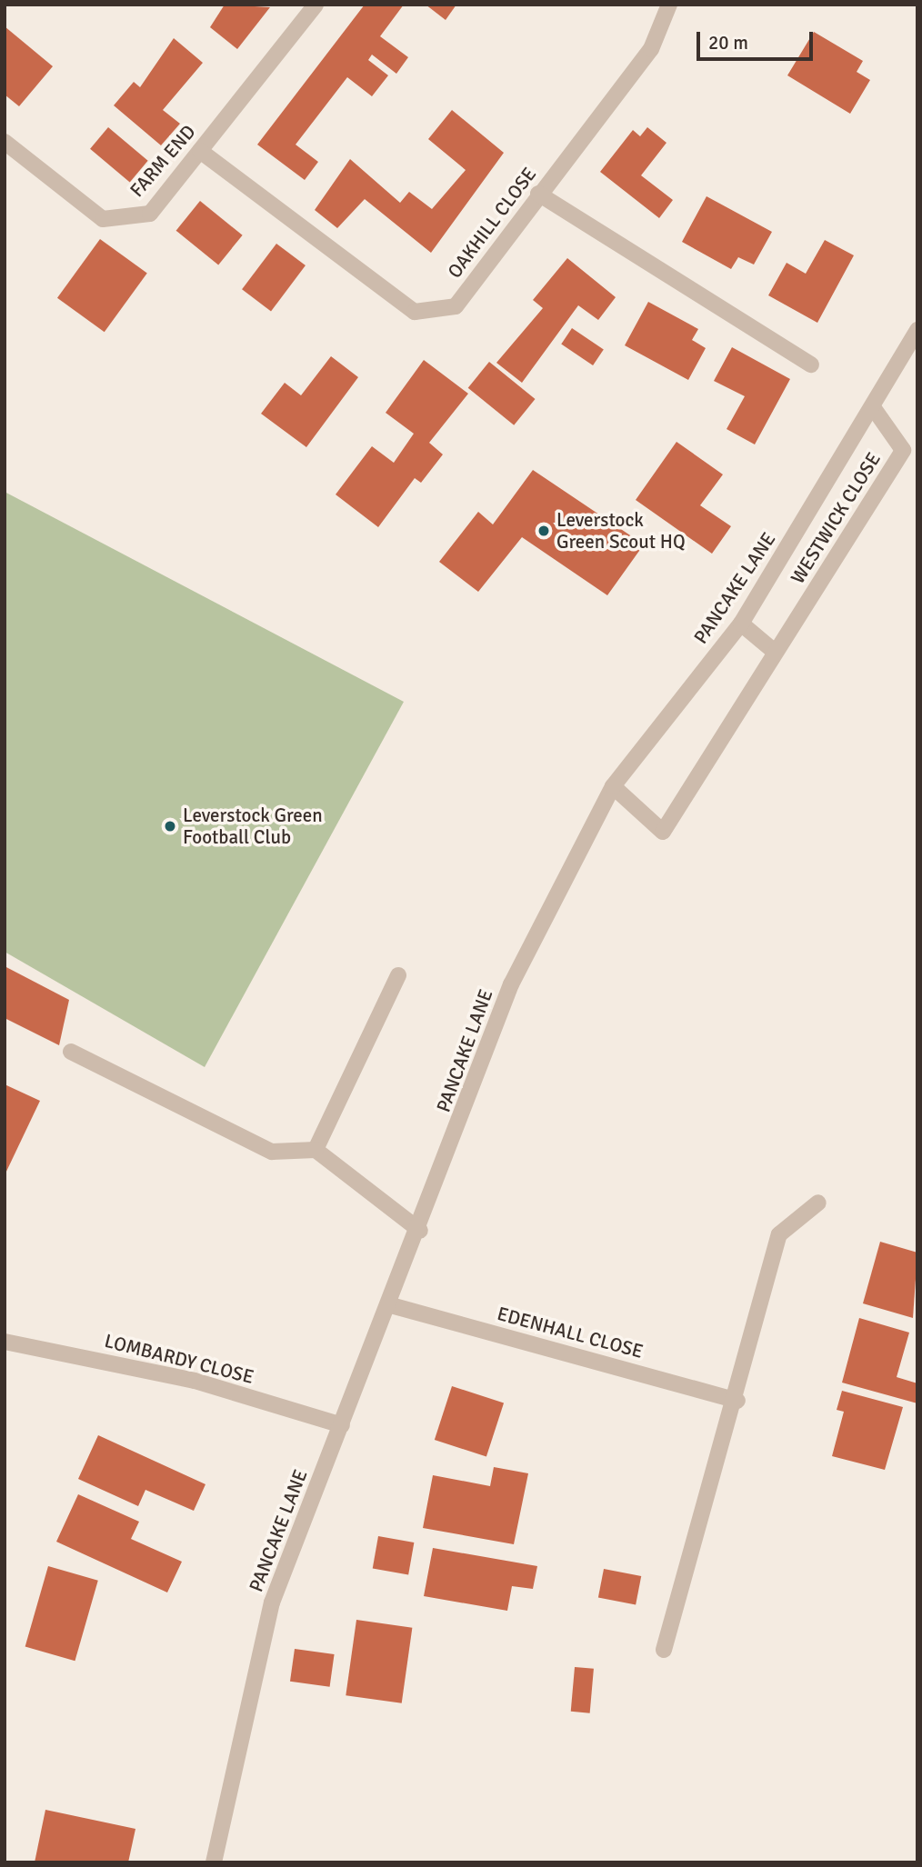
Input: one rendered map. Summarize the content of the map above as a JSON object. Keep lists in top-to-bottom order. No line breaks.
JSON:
{"streets":{"street":["FARM END","OAKHILL CLOSE","WESTWICK CLOSE","PANCAKE LANE","EDENHALL CLOSE","LOMBARDY CLOSE"]},"crossings":[["FARM END","OAKHILL CLOSE"],["WESTWICK CLOSE","PANCAKE LANE"],["PANCAKE LANE","EDENHALL CLOSE"],["PANCAKE LANE","LOMBARDY CLOSE"]],"places":["Leverstock Green Scout HQ","Leverstock Green Football Club"],"scale_bar":"20 m"}
